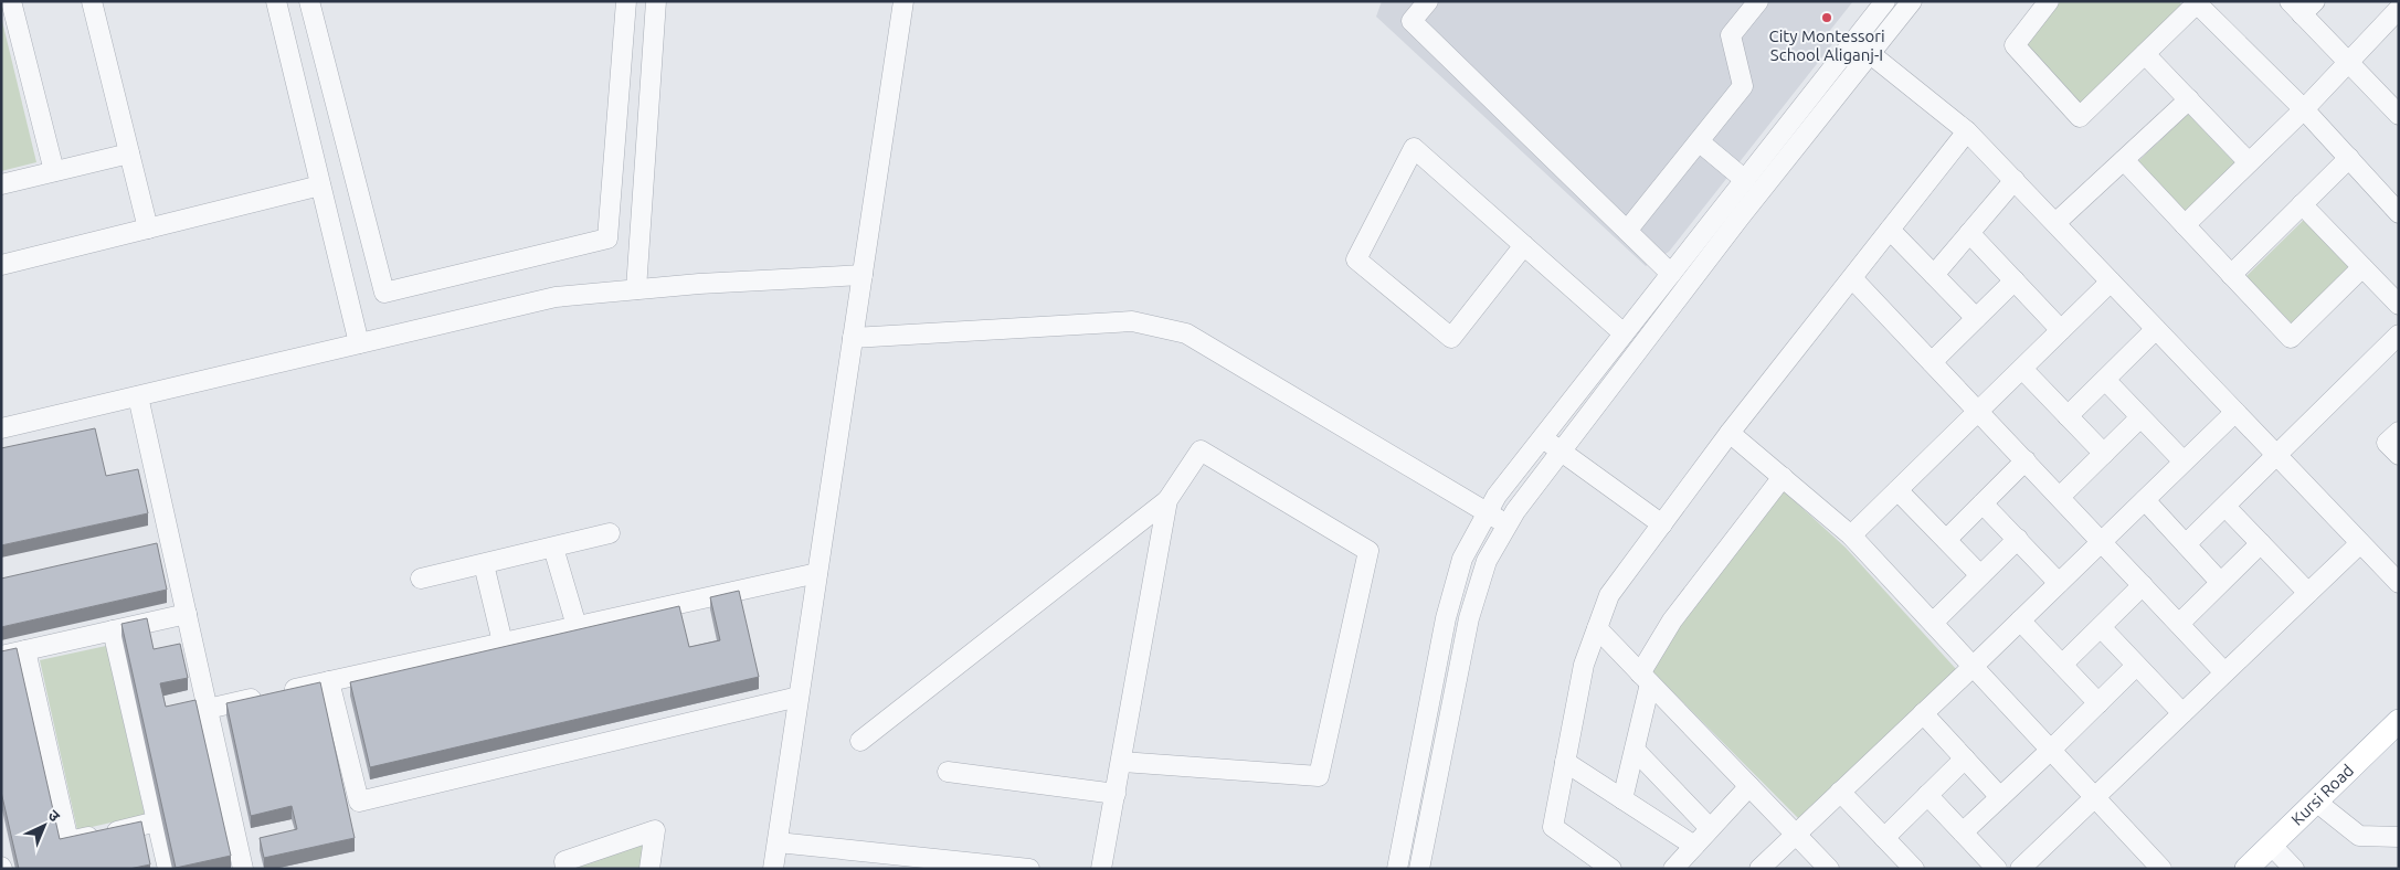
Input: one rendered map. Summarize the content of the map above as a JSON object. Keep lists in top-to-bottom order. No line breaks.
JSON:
{"streets":{"main road":["Kursi Road"]},"places":["City Montessori School Aliganj-I"],"north":"top right"}
